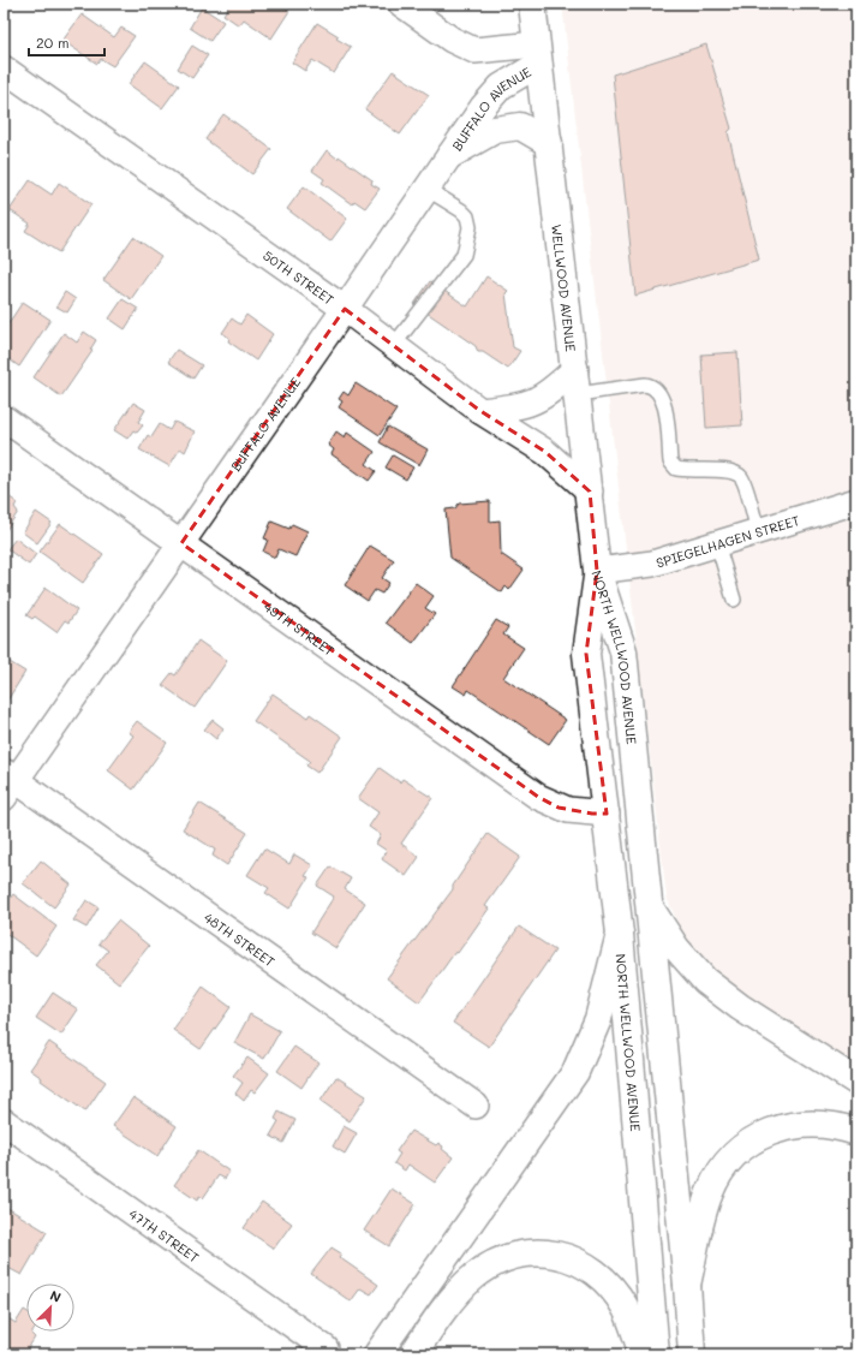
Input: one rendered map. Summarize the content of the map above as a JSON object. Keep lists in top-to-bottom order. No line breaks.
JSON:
{"streets":{"main road":["WELLWOOD AVENUE","NORTH WELLWOOD AVENUE"],"street":["BUFFALO AVENUE","50TH STREET","SPIEGELHAGEN STREET","49TH STREET","48TH STREET","47TH STREET"]},"crossings":[["BUFFALO AVENUE","50TH STREET"],["BUFFALO AVENUE","WELLWOOD AVENUE"],["BUFFALO AVENUE","49TH STREET"],["BUFFALO AVENUE","48TH STREET"],["50TH STREET","WELLWOOD AVENUE"],["WELLWOOD AVENUE","SPIEGELHAGEN STREET"],["WELLWOOD AVENUE","NORTH WELLWOOD AVENUE"],["SPIEGELHAGEN STREET","NORTH WELLWOOD AVENUE"],["49TH STREET","NORTH WELLWOOD AVENUE"]],"scale_bar":"20 m","north":"top right"}
